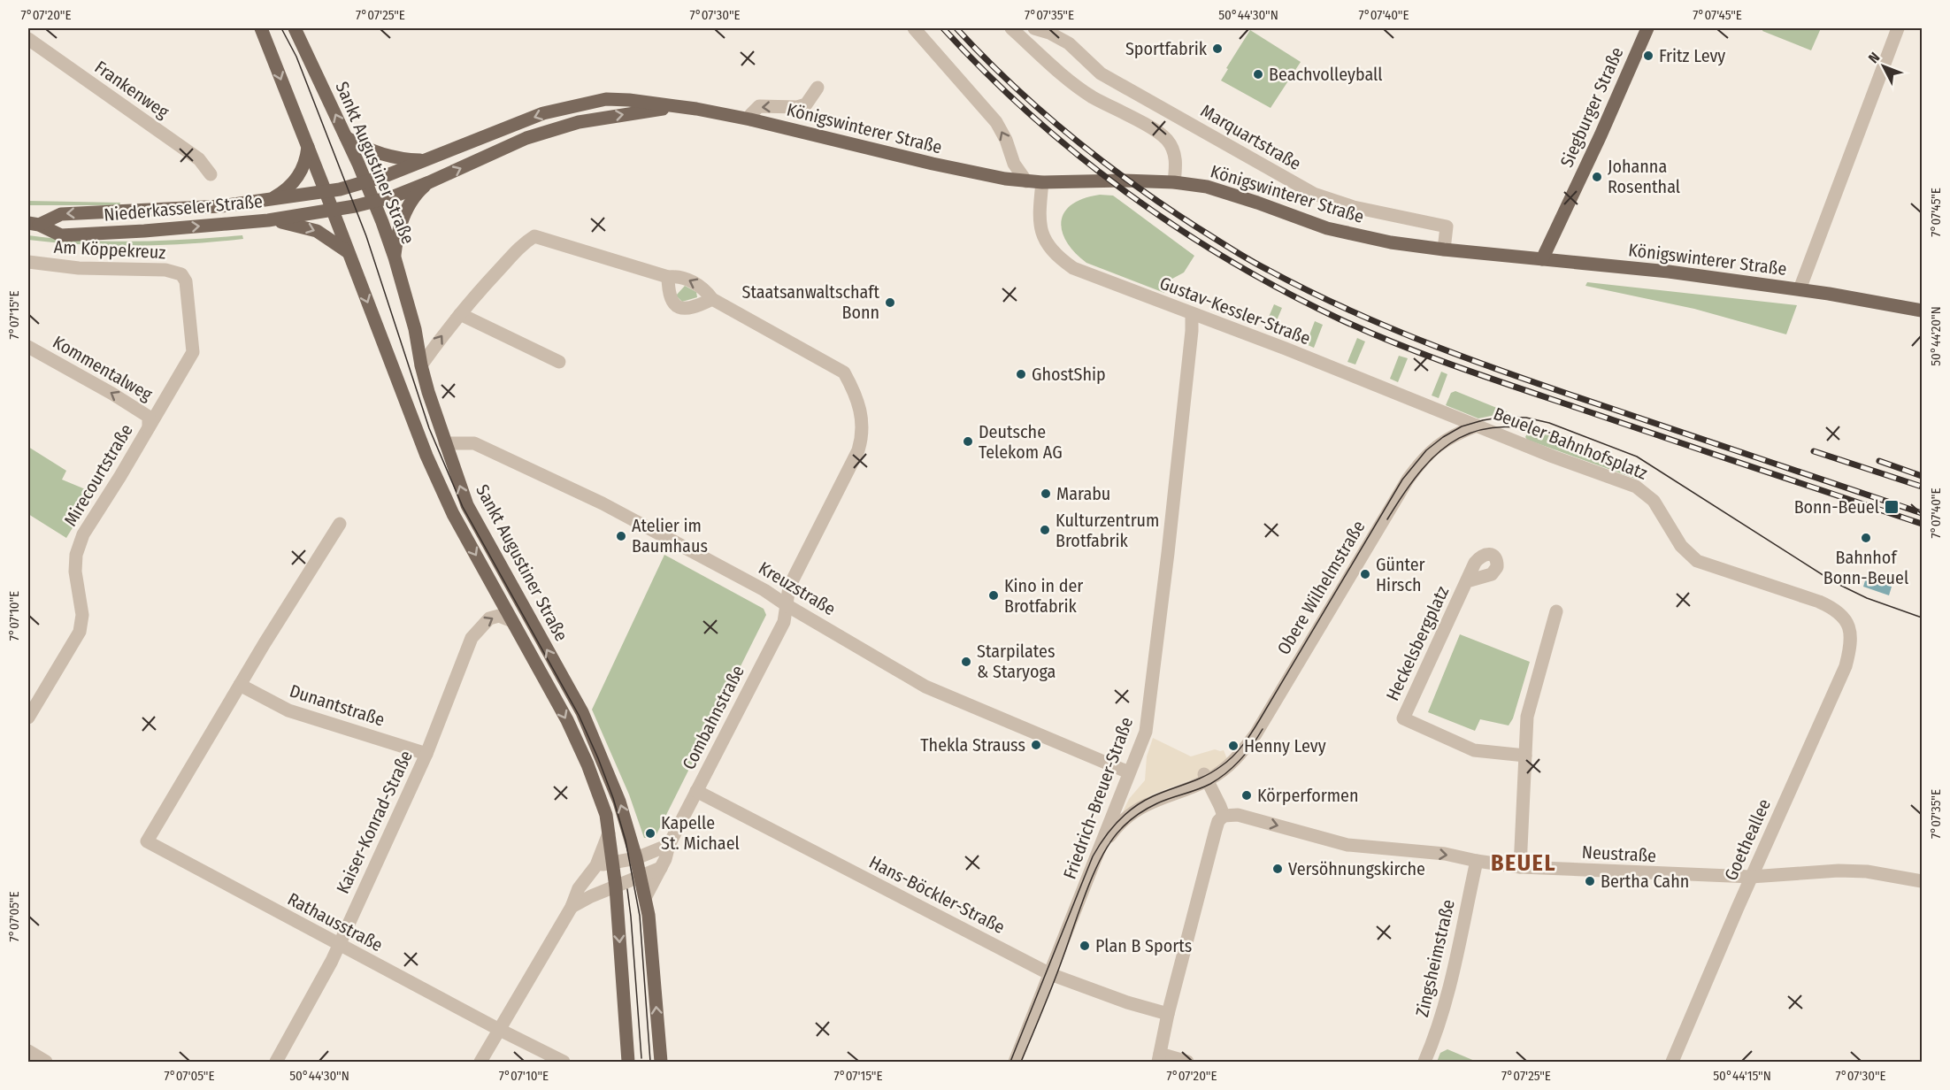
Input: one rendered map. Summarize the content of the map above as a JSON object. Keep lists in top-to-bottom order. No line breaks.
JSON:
{"streets":{"main road":["Siegburger Straße","Königswinterer Straße","Sankt Augustiner Straße","Niederkasseler Straße"],"street":["Frankenweg","Marquartstraße","Am Köppekreuz","Gustav-Kessler-Straße","Kommentalweg","Beueler Bahnhofsplatz","Mirecourtstraße","Obere Wilhelmstraße","Kreuzstraße","Heckelsbergplatz","Dunantstraße","Combahnstraße","Friedrich-Breuer-Straße","Kaiser-Konrad-Straße","Goetheallee","Neustraße","Hans-Böckler-Straße","Rathausstraße","Zingsheimstraße"]},"crossings":[["Siegburger Straße","Königswinterer Straße"],["Königswinterer Straße","Marquartstraße"],["Königswinterer Straße","Sankt Augustiner Straße"],["Königswinterer Straße","Niederkasseler Straße"],["Königswinterer Straße","Gustav-Kessler-Straße"],["Sankt Augustiner Straße","Niederkasseler Straße"],["Sankt Augustiner Straße","Kreuzstraße"],["Sankt Augustiner Straße","Combahnstraße"],["Sankt Augustiner Straße","Kaiser-Konrad-Straße"],["Am Köppekreuz","Kommentalweg"],["Am Köppekreuz","Mirecourtstraße"],["Gustav-Kessler-Straße","Beueler Bahnhofsplatz"],["Gustav-Kessler-Straße","Obere Wilhelmstraße"],["Gustav-Kessler-Straße","Friedrich-Breuer-Straße"],["Kommentalweg","Mirecourtstraße"],["Beueler Bahnhofsplatz","Obere Wilhelmstraße"],["Beueler Bahnhofsplatz","Goetheallee"],["Obere Wilhelmstraße","Friedrich-Breuer-Straße"],["Kreuzstraße","Combahnstraße"],["Kreuzstraße","Friedrich-Breuer-Straße"],["Dunantstraße","Kaiser-Konrad-Straße"],["Dunantstraße","Rathausstraße"],["Combahnstraße","Hans-Böckler-Straße"],["Friedrich-Breuer-Straße","Hans-Böckler-Straße"],["Kaiser-Konrad-Straße","Rathausstraße"],["Goetheallee","Neustraße"],["Neustraße","Zingsheimstraße"]],"one_way":["Kommentalweg","Neustraße"],"districts":["BEUEL"],"places":{"other":["Sportfabrik","Fritz Levy","Beachvolleyball","Johanna Rosenthal","Staatsanwaltschaft Bonn","GhostShip","Deutsche Telekom AG","Marabu","Kulturzentrum Brotfabrik","Atelier im Baumhaus","Bahnhof Bonn-Beuel","Günter Hirsch","Kino in der Brotfabrik","Starpilates & Staryoga","Thekla Strauss","Henny Levy","Körperformen","Kapelle St. Michael","Versöhnungskirche","Bertha Cahn","Plan B Sports"],"transit":["Bonn-Beuel"]},"north":"top left","coordinates":["7°07'20\"E","7°07'25\"E","7°07'30\"E","7°07'35\"E","50°44'30\"N","7°07'40\"E","7°07'45\"E","7°07'15\"E","50°44'20\"N","7°07'10\"E","7°07'05\"E","50°44'15\"N"]}
